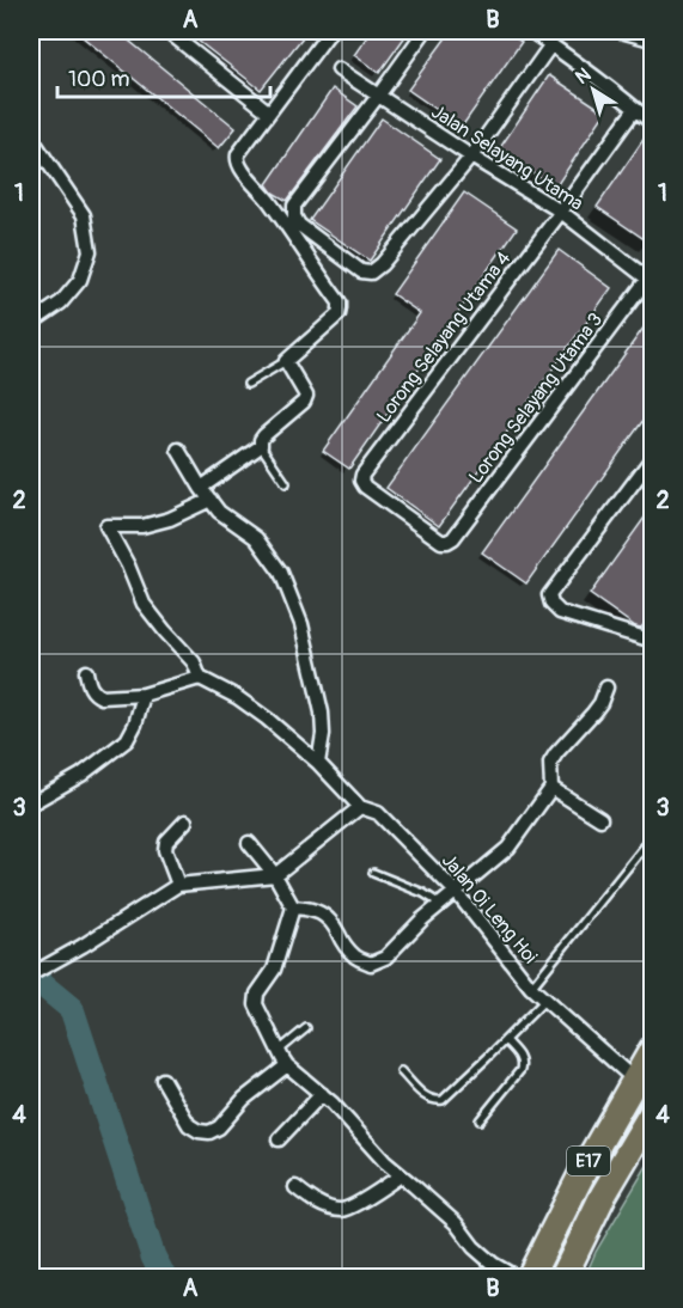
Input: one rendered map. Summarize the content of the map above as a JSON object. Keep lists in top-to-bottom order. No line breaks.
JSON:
{"streets":{"highway":["E17"],"street":["Jalan Selayang Utama","Lorong Selayang Utama 4","Lorong Selayang Utama 3","Jalan Oi Leng Hoi"]},"crossings":[["Jalan Selayang Utama","Lorong Selayang Utama 4"],["Jalan Selayang Utama","Lorong Selayang Utama 3"],["Lorong Selayang Utama 4","Lorong Selayang Utama 3"],["Jalan Oi Leng Hoi","E17"]],"scale_bar":"100 m","north":"top left","grid":{"columns":["A","B"],"rows":["1","2","3","4"]}}
